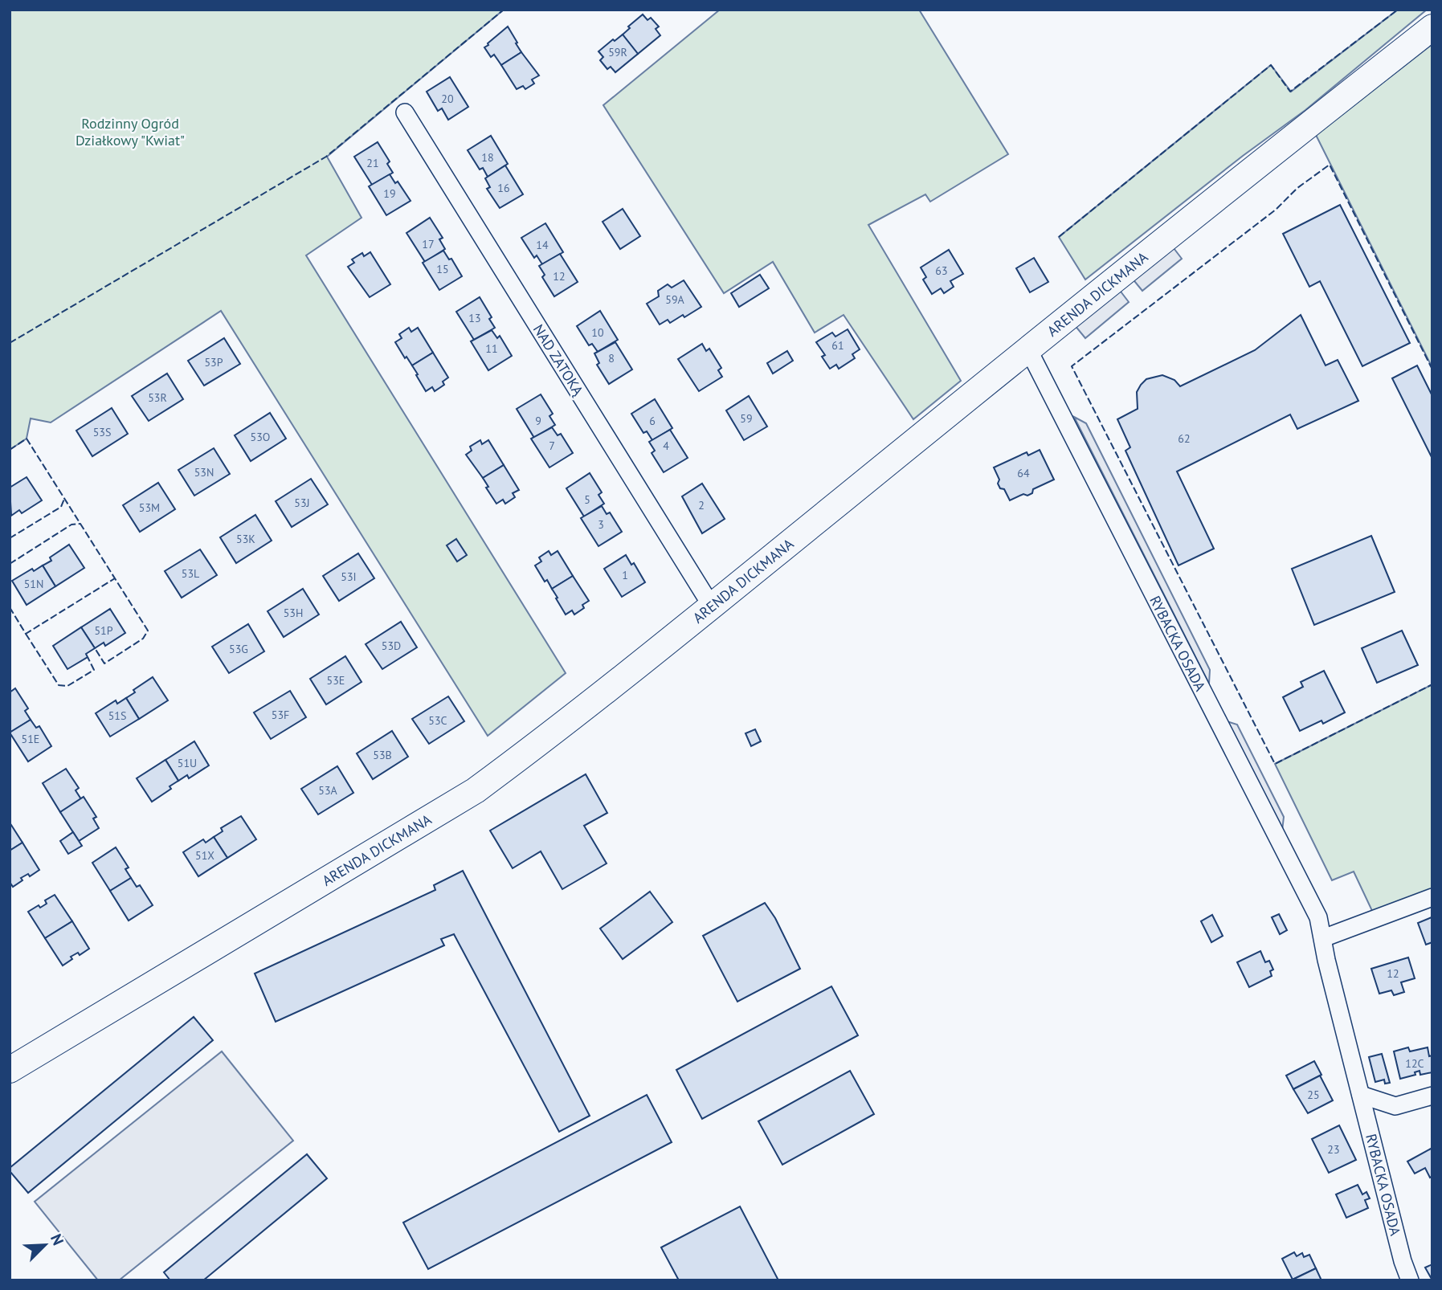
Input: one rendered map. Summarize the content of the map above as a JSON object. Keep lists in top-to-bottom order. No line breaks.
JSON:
{"streets":{"street":["ARENDA DICKMANA","NAD ZATOKĄ","RYBACKA OSADA"]},"crossings":[["ARENDA DICKMANA","NAD ZATOKĄ"],["ARENDA DICKMANA","RYBACKA OSADA"]],"parks":["Rodzinny Ogród Działkowy \"Kwiat\""],"house_numbers":["59R","20","18","21","16","19","17","14","15","63","12","59A","13","10","61","11","8","53P","53R","59","9","6","53S","53O","62","7","4","53N","64","5","53J","2","53M","3","53K","53L","1","53I","51N","53H","51P","53D","53G","53E","53F","51S","53C","51E","53B","51U","53A","51X","12","12C","25","23"],"north":"top right"}
